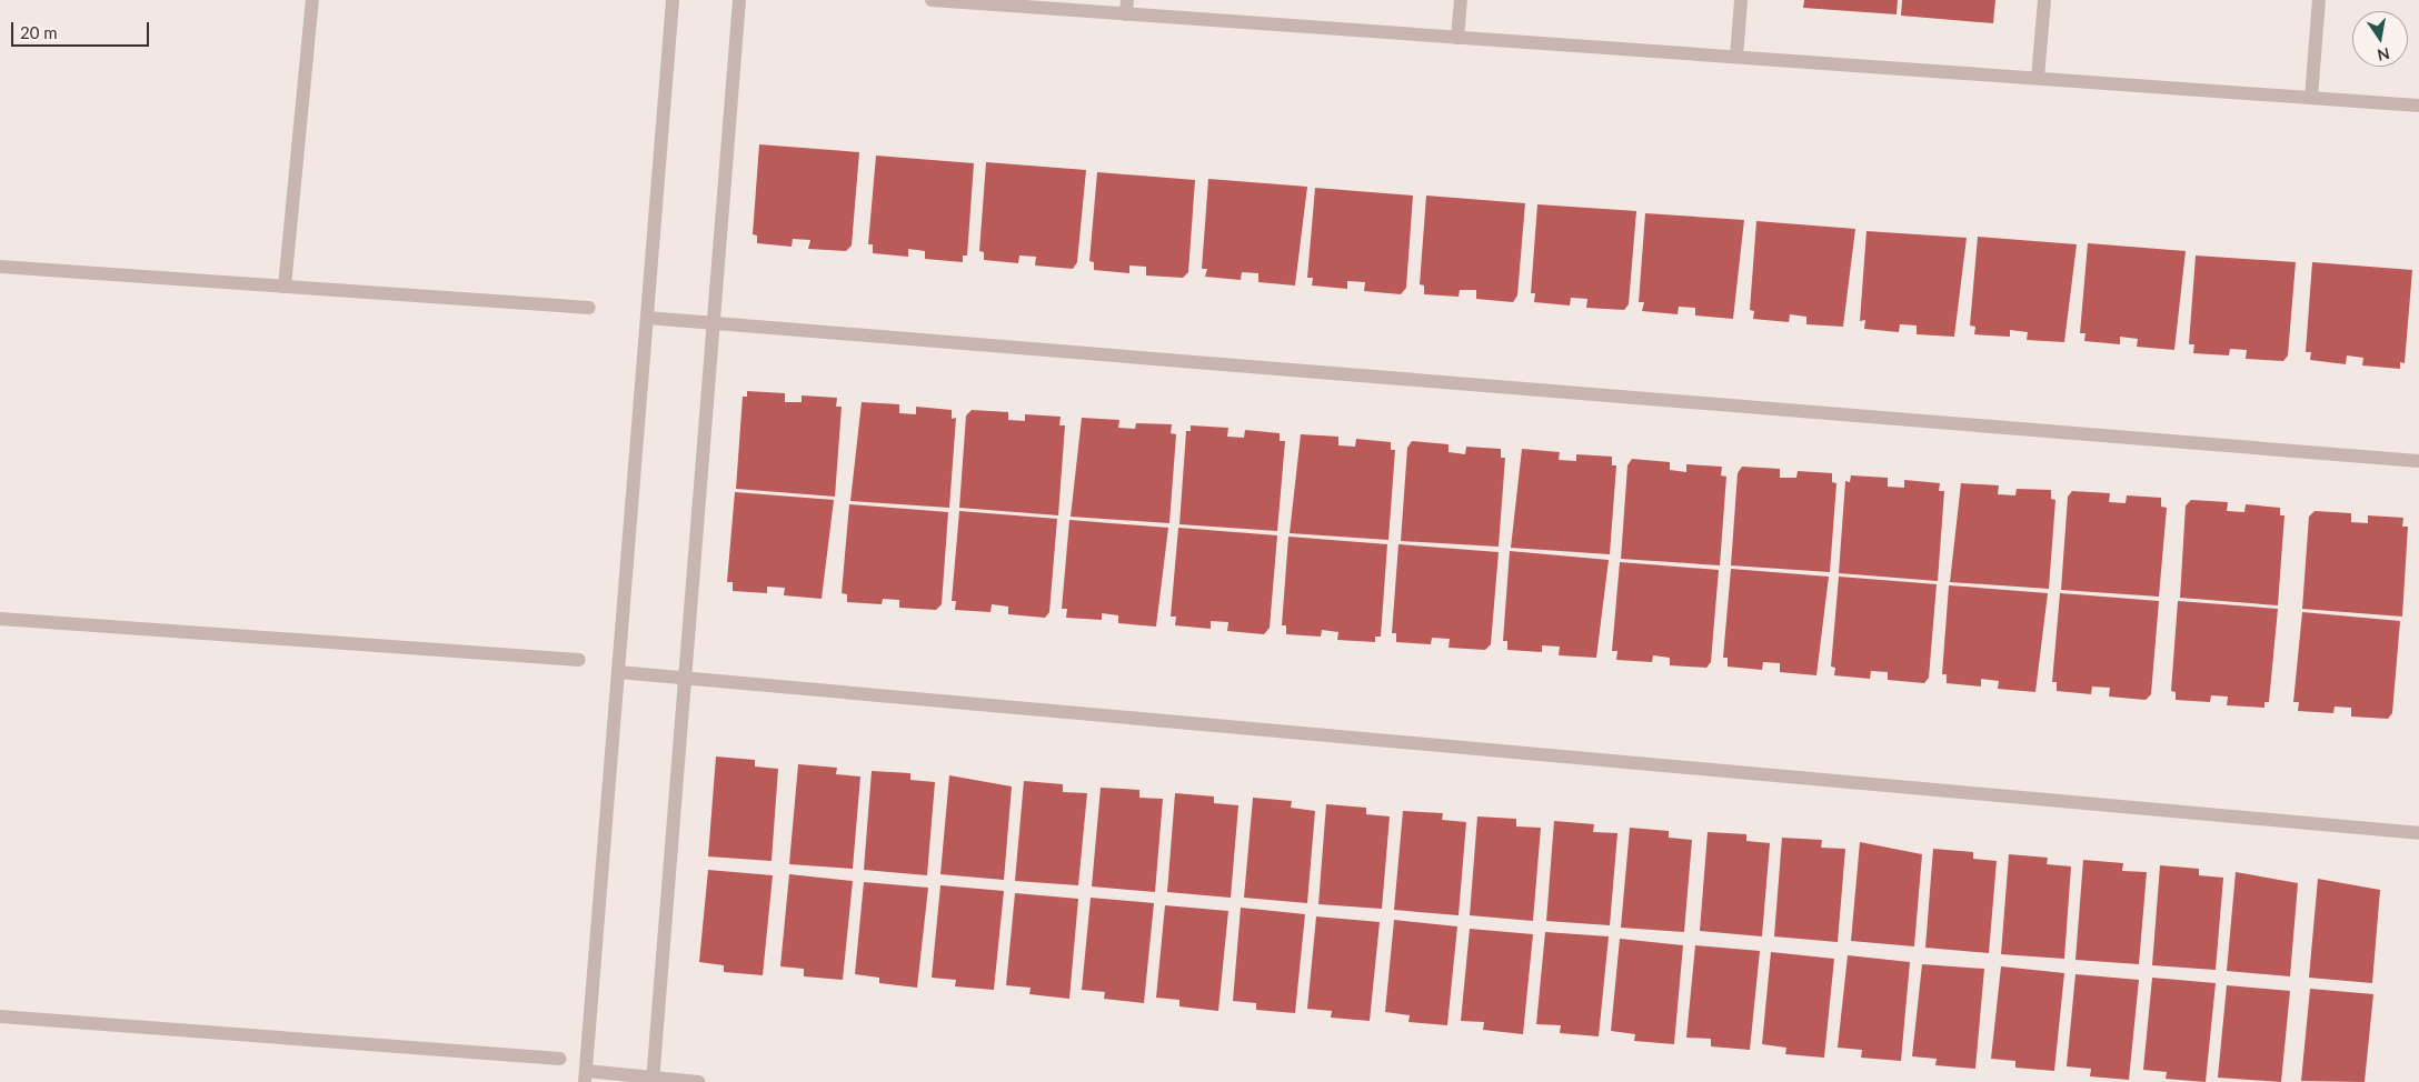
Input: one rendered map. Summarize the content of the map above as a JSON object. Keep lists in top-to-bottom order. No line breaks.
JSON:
{"scale_bar":"20 m","north":"bottom"}
